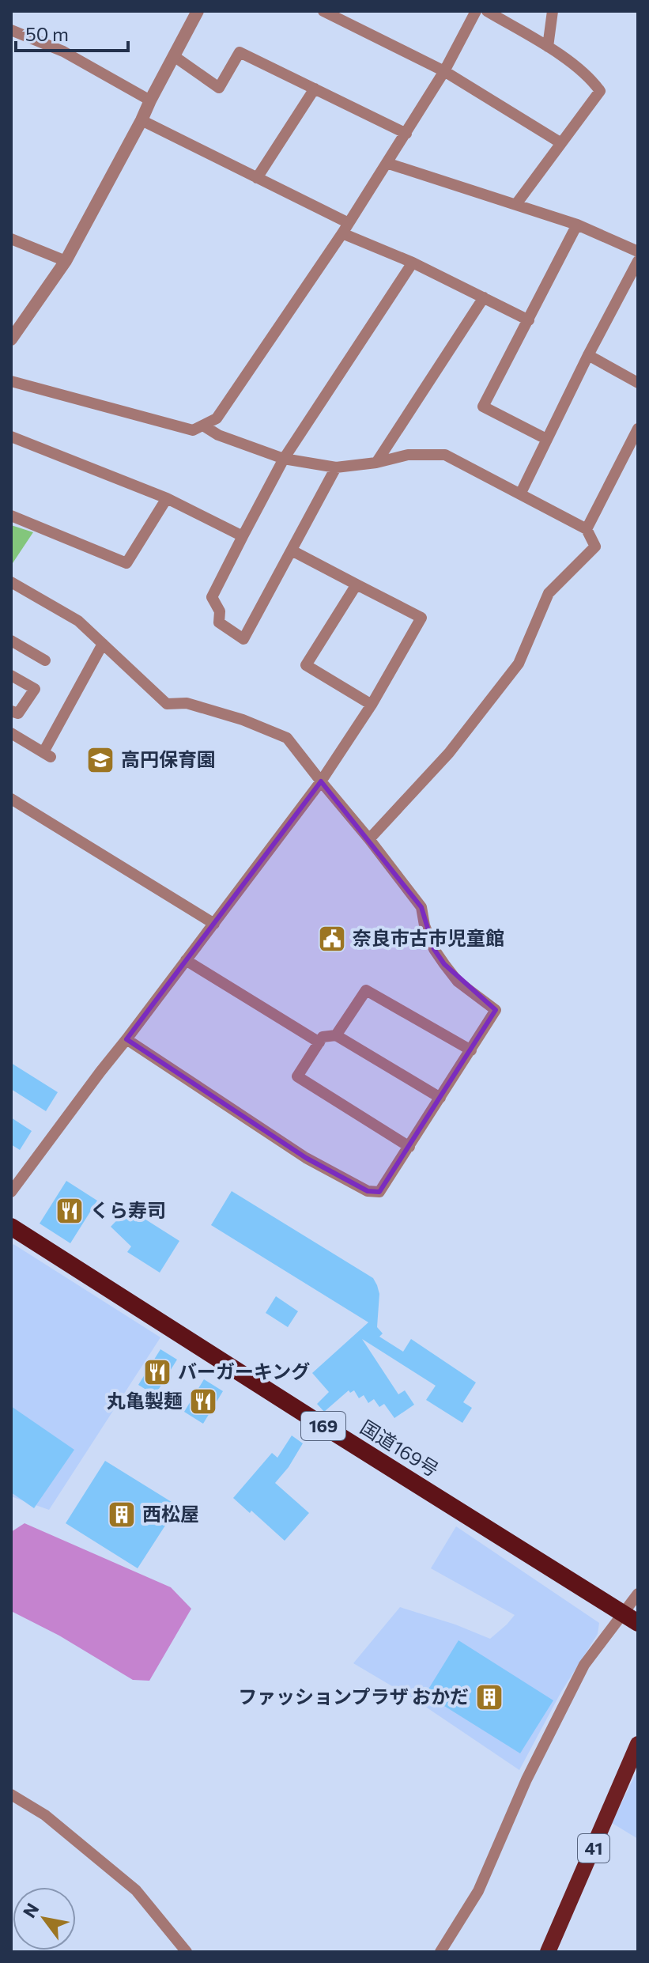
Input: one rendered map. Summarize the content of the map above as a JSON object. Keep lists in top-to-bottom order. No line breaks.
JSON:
{"streets":{"highway":["169","国道169号"],"main road":["41"]},"places":{"school or university":["高円保育園"],"public building":["奈良市古市児童館"],"restaurant":["くら寿司","バーガーキング","丸亀製麺"],"building":["西松屋","ファッションプラザ おかだ"]},"scale_bar":"50 m","north":"top left"}
